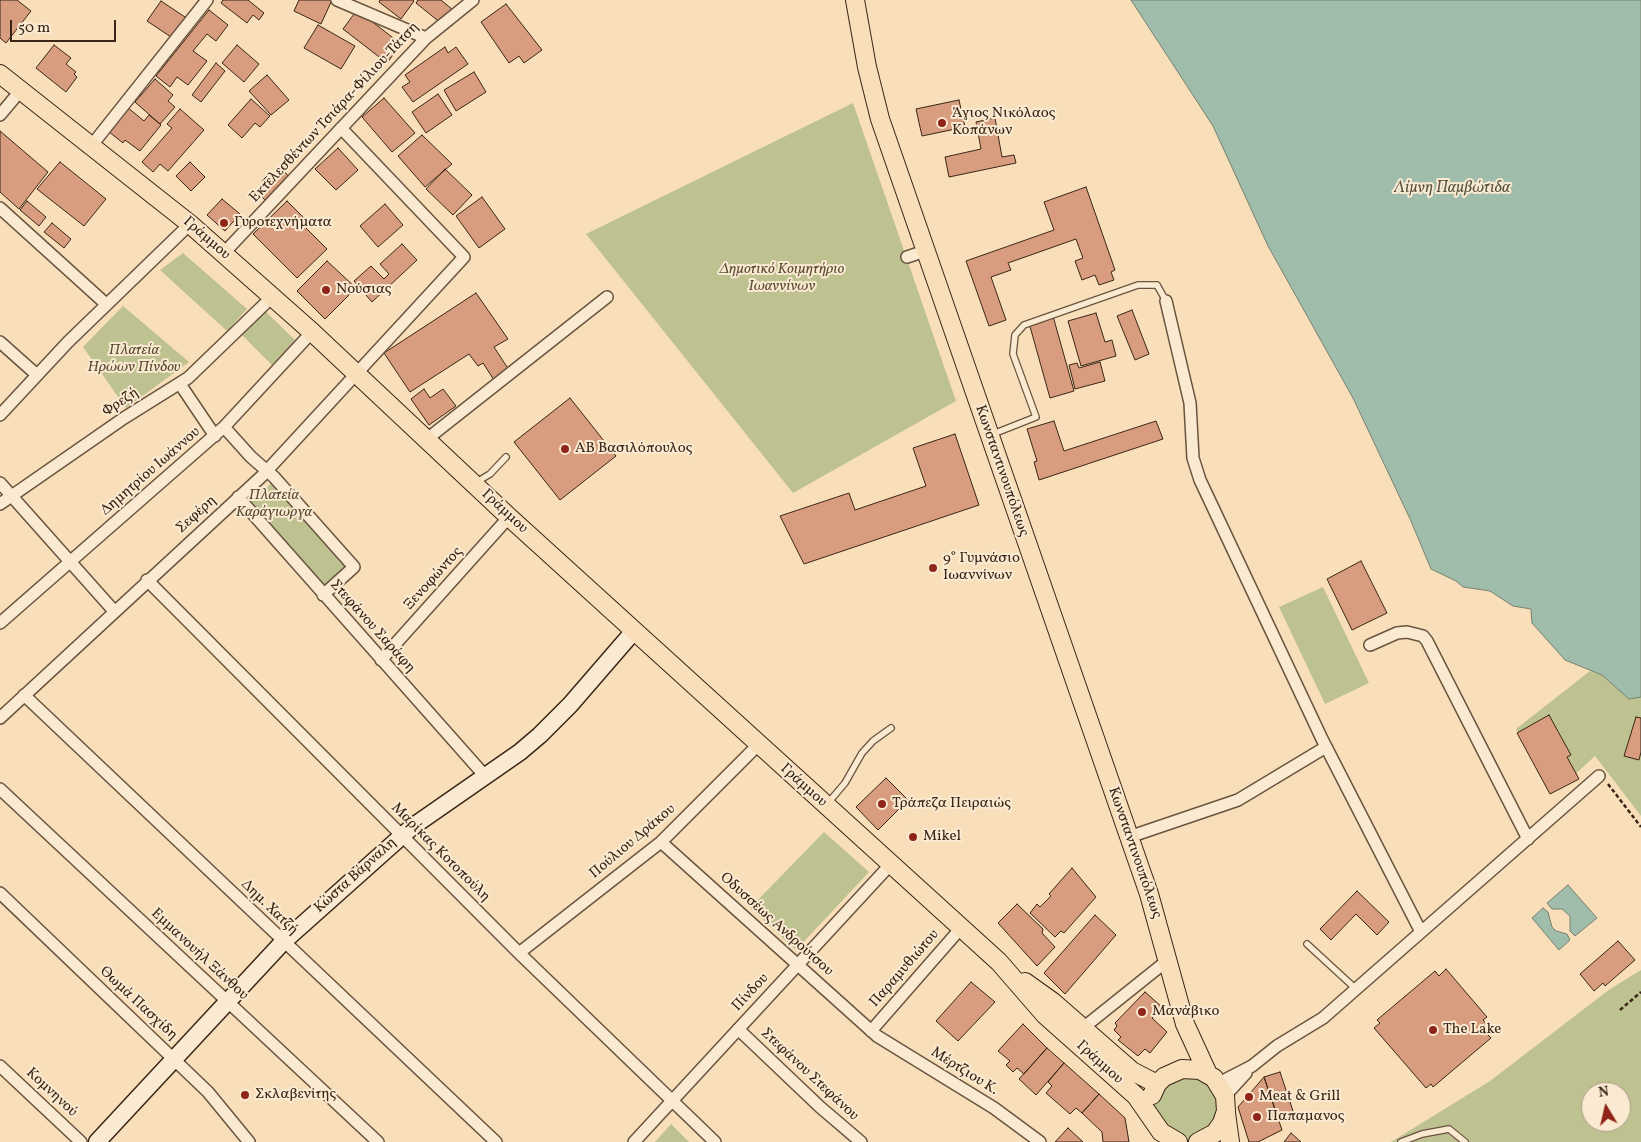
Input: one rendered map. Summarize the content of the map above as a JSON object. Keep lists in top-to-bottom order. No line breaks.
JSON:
{"streets":{"main road":["Γράμμου","Κωνσταντινουπόλεως"],"street":["Εκτελεσθέντων Τσιάρα-Φίλιου-Τάτση","Φρεζή","Δημητρίου Ιωάννου","Σεφέρη","Ξενοφώντος","Στεφάνου Σαράφη","Πούλιου Δράκου","Μαρίκας Κοτοπούλη","Κώστα Βάρναλη","Δημ. Χατζή","Οδυσσέως Ανδρούτσου","Εμμανουήλ Ξάνθου","Παραμυθιώτου","Πίνδου","Θωμά Πασχίδη","Μέρτζιου Κ.","Στεφάνου Στεφάνου","Κομνηνού"]},"crossings":[["Εκτελεσθέντων Τσιάρα-Φίλιου-Τάτση","Γράμμου"],["Εκτελεσθέντων Τσιάρα-Φίλιου-Τάτση","Σεφέρη"],["Γράμμου","Φρεζή"],["Γράμμου","Δημητρίου Ιωάννου"],["Γράμμου","Σεφέρη"],["Γράμμου","Ξενοφώντος"],["Γράμμου","Πούλιου Δράκου"],["Γράμμου","Κώστα Βάρναλη"],["Γράμμου","Παραμυθιώτου"],["Γράμμου","Πίνδου"],["Σεφέρη","Στεφάνου Σαράφη"],["Σεφέρη","Μαρίκας Κοτοπούλη"],["Σεφέρη","Δημ. Χατζή"],["Ξενοφώντος","Στεφάνου Σαράφη"],["Στεφάνου Σαράφη","Κώστα Βάρναλη"],["Πούλιου Δράκου","Μαρίκας Κοτοπούλη"],["Πούλιου Δράκου","Οδυσσέως Ανδρούτσου"],["Μαρίκας Κοτοπούλη","Κώστα Βάρναλη"],["Μαρίκας Κοτοπούλη","Πίνδου"],["Κώστα Βάρναλη","Δημ. Χατζή"],["Κώστα Βάρναλη","Εμμανουήλ Ξάνθου"],["Κώστα Βάρναλη","Θωμά Πασχίδη"],["Οδυσσέως Ανδρούτσου","Παραμυθιώτου"],["Οδυσσέως Ανδρούτσου","Πίνδου"],["Οδυσσέως Ανδρούτσου","Μέρτζιου Κ."],["Παραμυθιώτου","Μέρτζιου Κ."],["Πίνδου","Στεφάνου Στεφάνου"]],"water":["Λίμνη Παμβώτιδα"],"parks":["Δημοτικό Κοιμητήριο Ιωαννίνων","Πλατεία Ηρώων Πίνδου","Πλατεία Καράγιωργα"],"places":["Άγιος Νικόλαος Κοπάνων","Γυροτεχνήματα","Νούσιας","ΑΒ Βασιλόπουλος","9° Γυμνάσιο Ιωαννίνων","Τράπεζα Πειραιώς","Mikel","Μανάβικο","The Lake","Σκλαβενίτης","Meat & Grill","Παπαμανος"],"scale_bar":"50 m","north":"top"}
